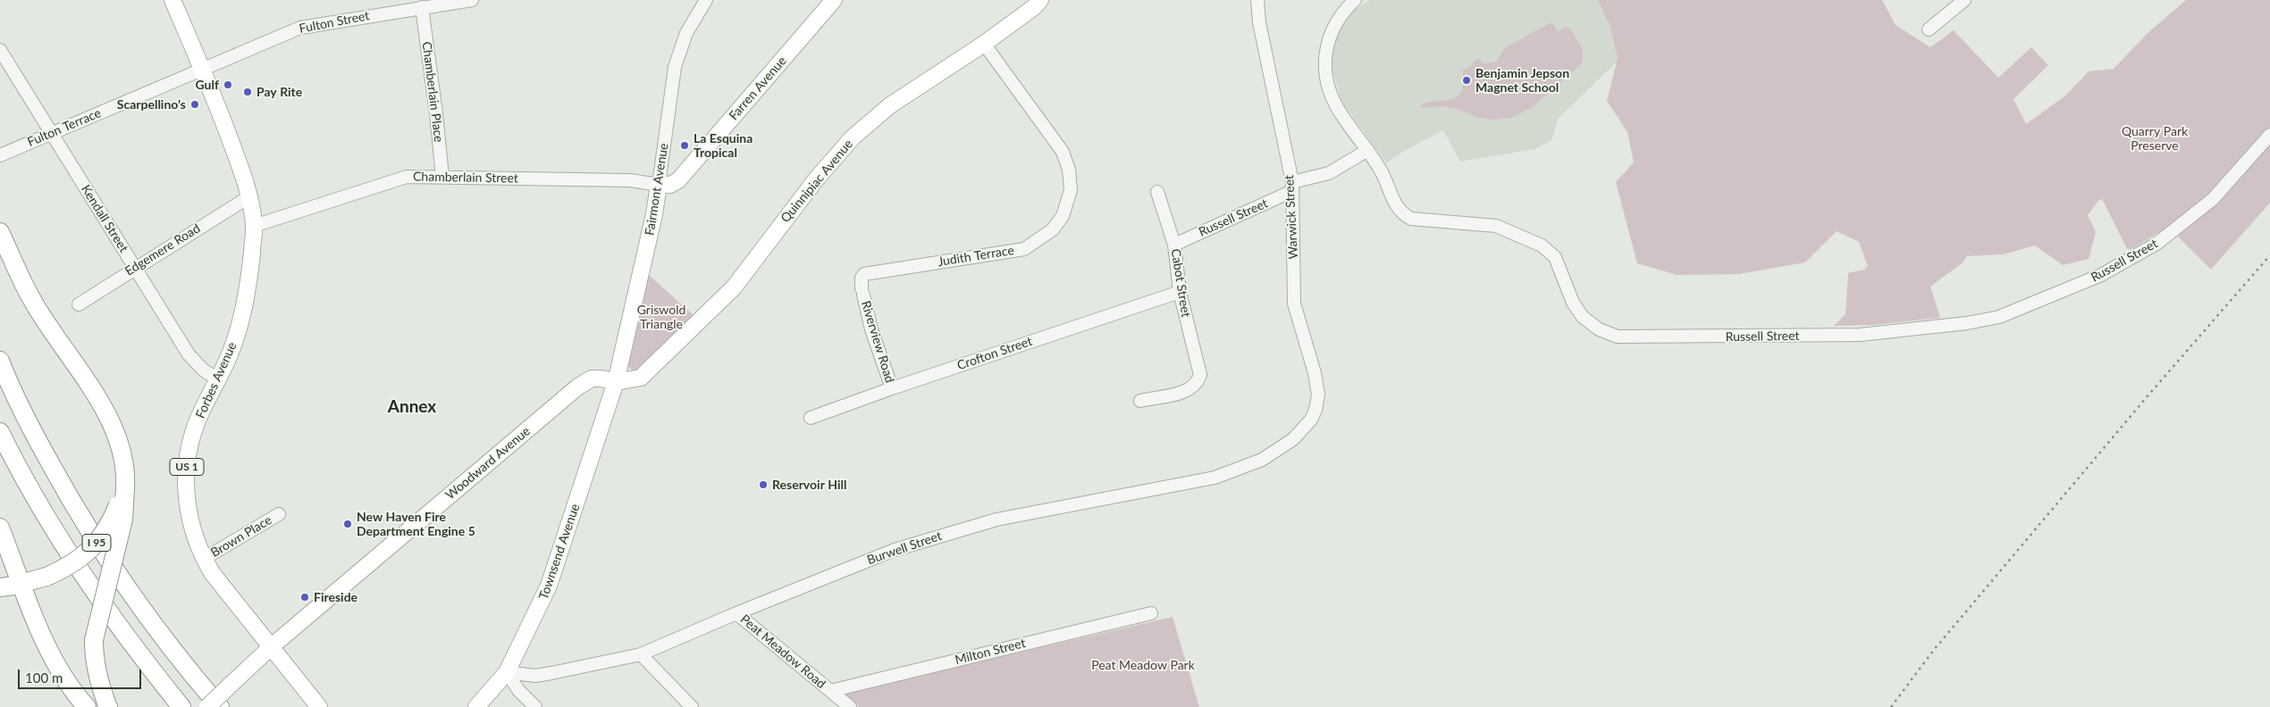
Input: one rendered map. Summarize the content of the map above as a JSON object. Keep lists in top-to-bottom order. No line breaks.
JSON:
{"streets":{"highway":["I 95"],"main road":["Farren Avenue","Quinnipiac Avenue","Fairmont Avenue","Forbes Avenue","Woodward Avenue","US 1","Townsend Avenue"],"street":["Fulton Street","Chamberlain Place","Fulton Terrace","Chamberlain Street","Warwick Street","Russell Street","Kendall Street","Edgemere Road","Judith Terrace","Cabot Street","Riverview Road","Crofton Street","Brown Place","Burwell Street","Peat Meadow Road","Milton Street"]},"crossings":[["Fulton Street","Chamberlain Place"],["Fulton Street","Fulton Terrace"],["Fulton Street","Forbes Avenue"],["Farren Avenue","Chamberlain Street"],["Farren Avenue","Fairmont Avenue"],["Chamberlain Place","Chamberlain Street"],["Fulton Terrace","Kendall Street"],["Fulton Terrace","Forbes Avenue"],["Chamberlain Street","Fairmont Avenue"],["Chamberlain Street","Forbes Avenue"],["Quinnipiac Avenue","Fairmont Avenue"],["Quinnipiac Avenue","Judith Terrace"],["Quinnipiac Avenue","Woodward Avenue"],["Quinnipiac Avenue","Townsend Avenue"],["Fairmont Avenue","Woodward Avenue"],["Fairmont Avenue","Townsend Avenue"],["Warwick Street","Russell Street"],["Warwick Street","Burwell Street"],["Russell Street","Cabot Street"],["Kendall Street","Edgemere Road"],["Kendall Street","Forbes Avenue"],["Edgemere Road","Forbes Avenue"],["Judith Terrace","Riverview Road"],["Cabot Street","Crofton Street"],["Riverview Road","Crofton Street"],["Forbes Avenue","Woodward Avenue"],["Forbes Avenue","Brown Place"],["Woodward Avenue","Townsend Avenue"],["Burwell Street","Townsend Avenue"],["Burwell Street","Peat Meadow Road"],["Peat Meadow Road","Milton Street"]],"districts":["Annex"],"parks":["Quarry Park Preserve","Griswold Triangle","Peat Meadow Park"],"places":["Benjamin Jepson Magnet School","Gulf","Pay Rite","Scarpellino’s","La Esquina Tropical","Reservoir Hill","New Haven Fire Department Engine 5","Fireside"],"scale_bar":"100 m"}
